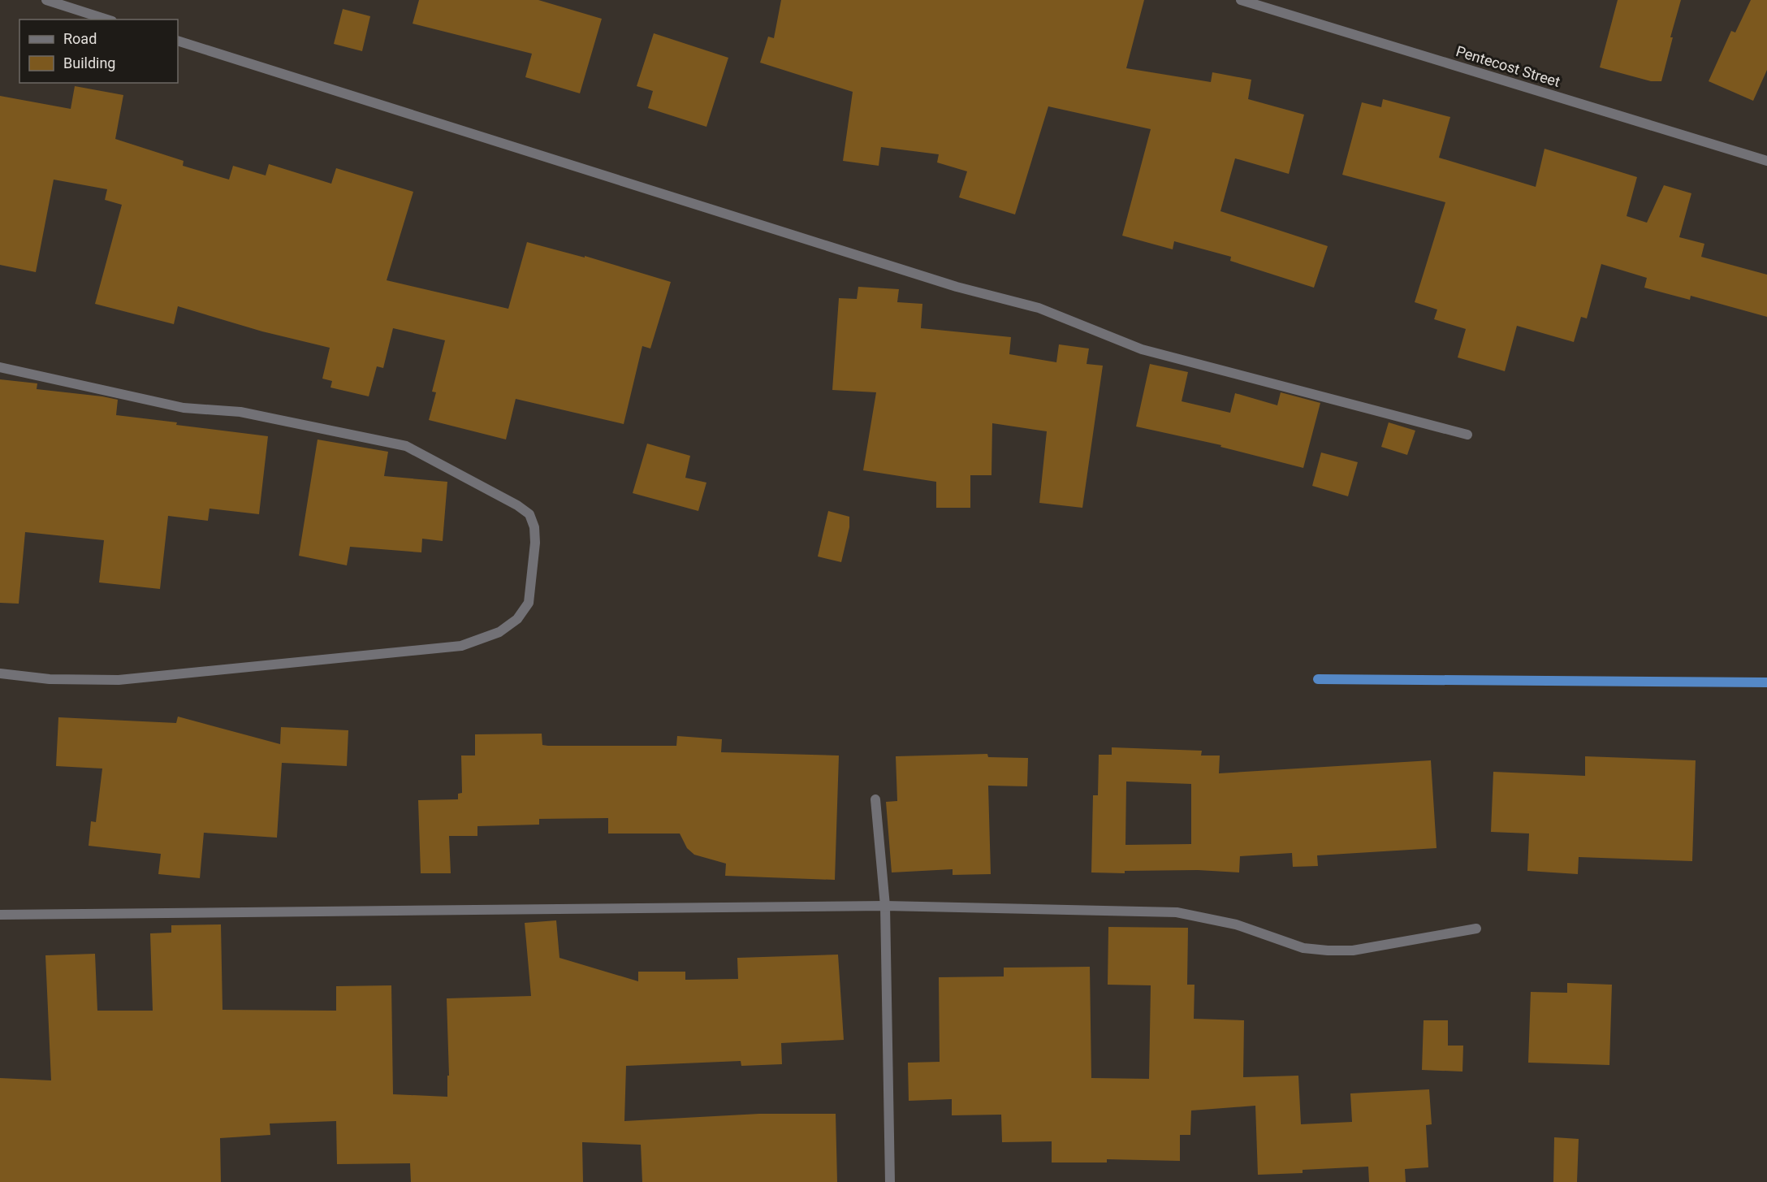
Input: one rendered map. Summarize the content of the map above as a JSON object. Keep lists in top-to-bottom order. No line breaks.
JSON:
{"streets":{"street":["Pentecost Street"]},"legend":["Road","Building"]}
